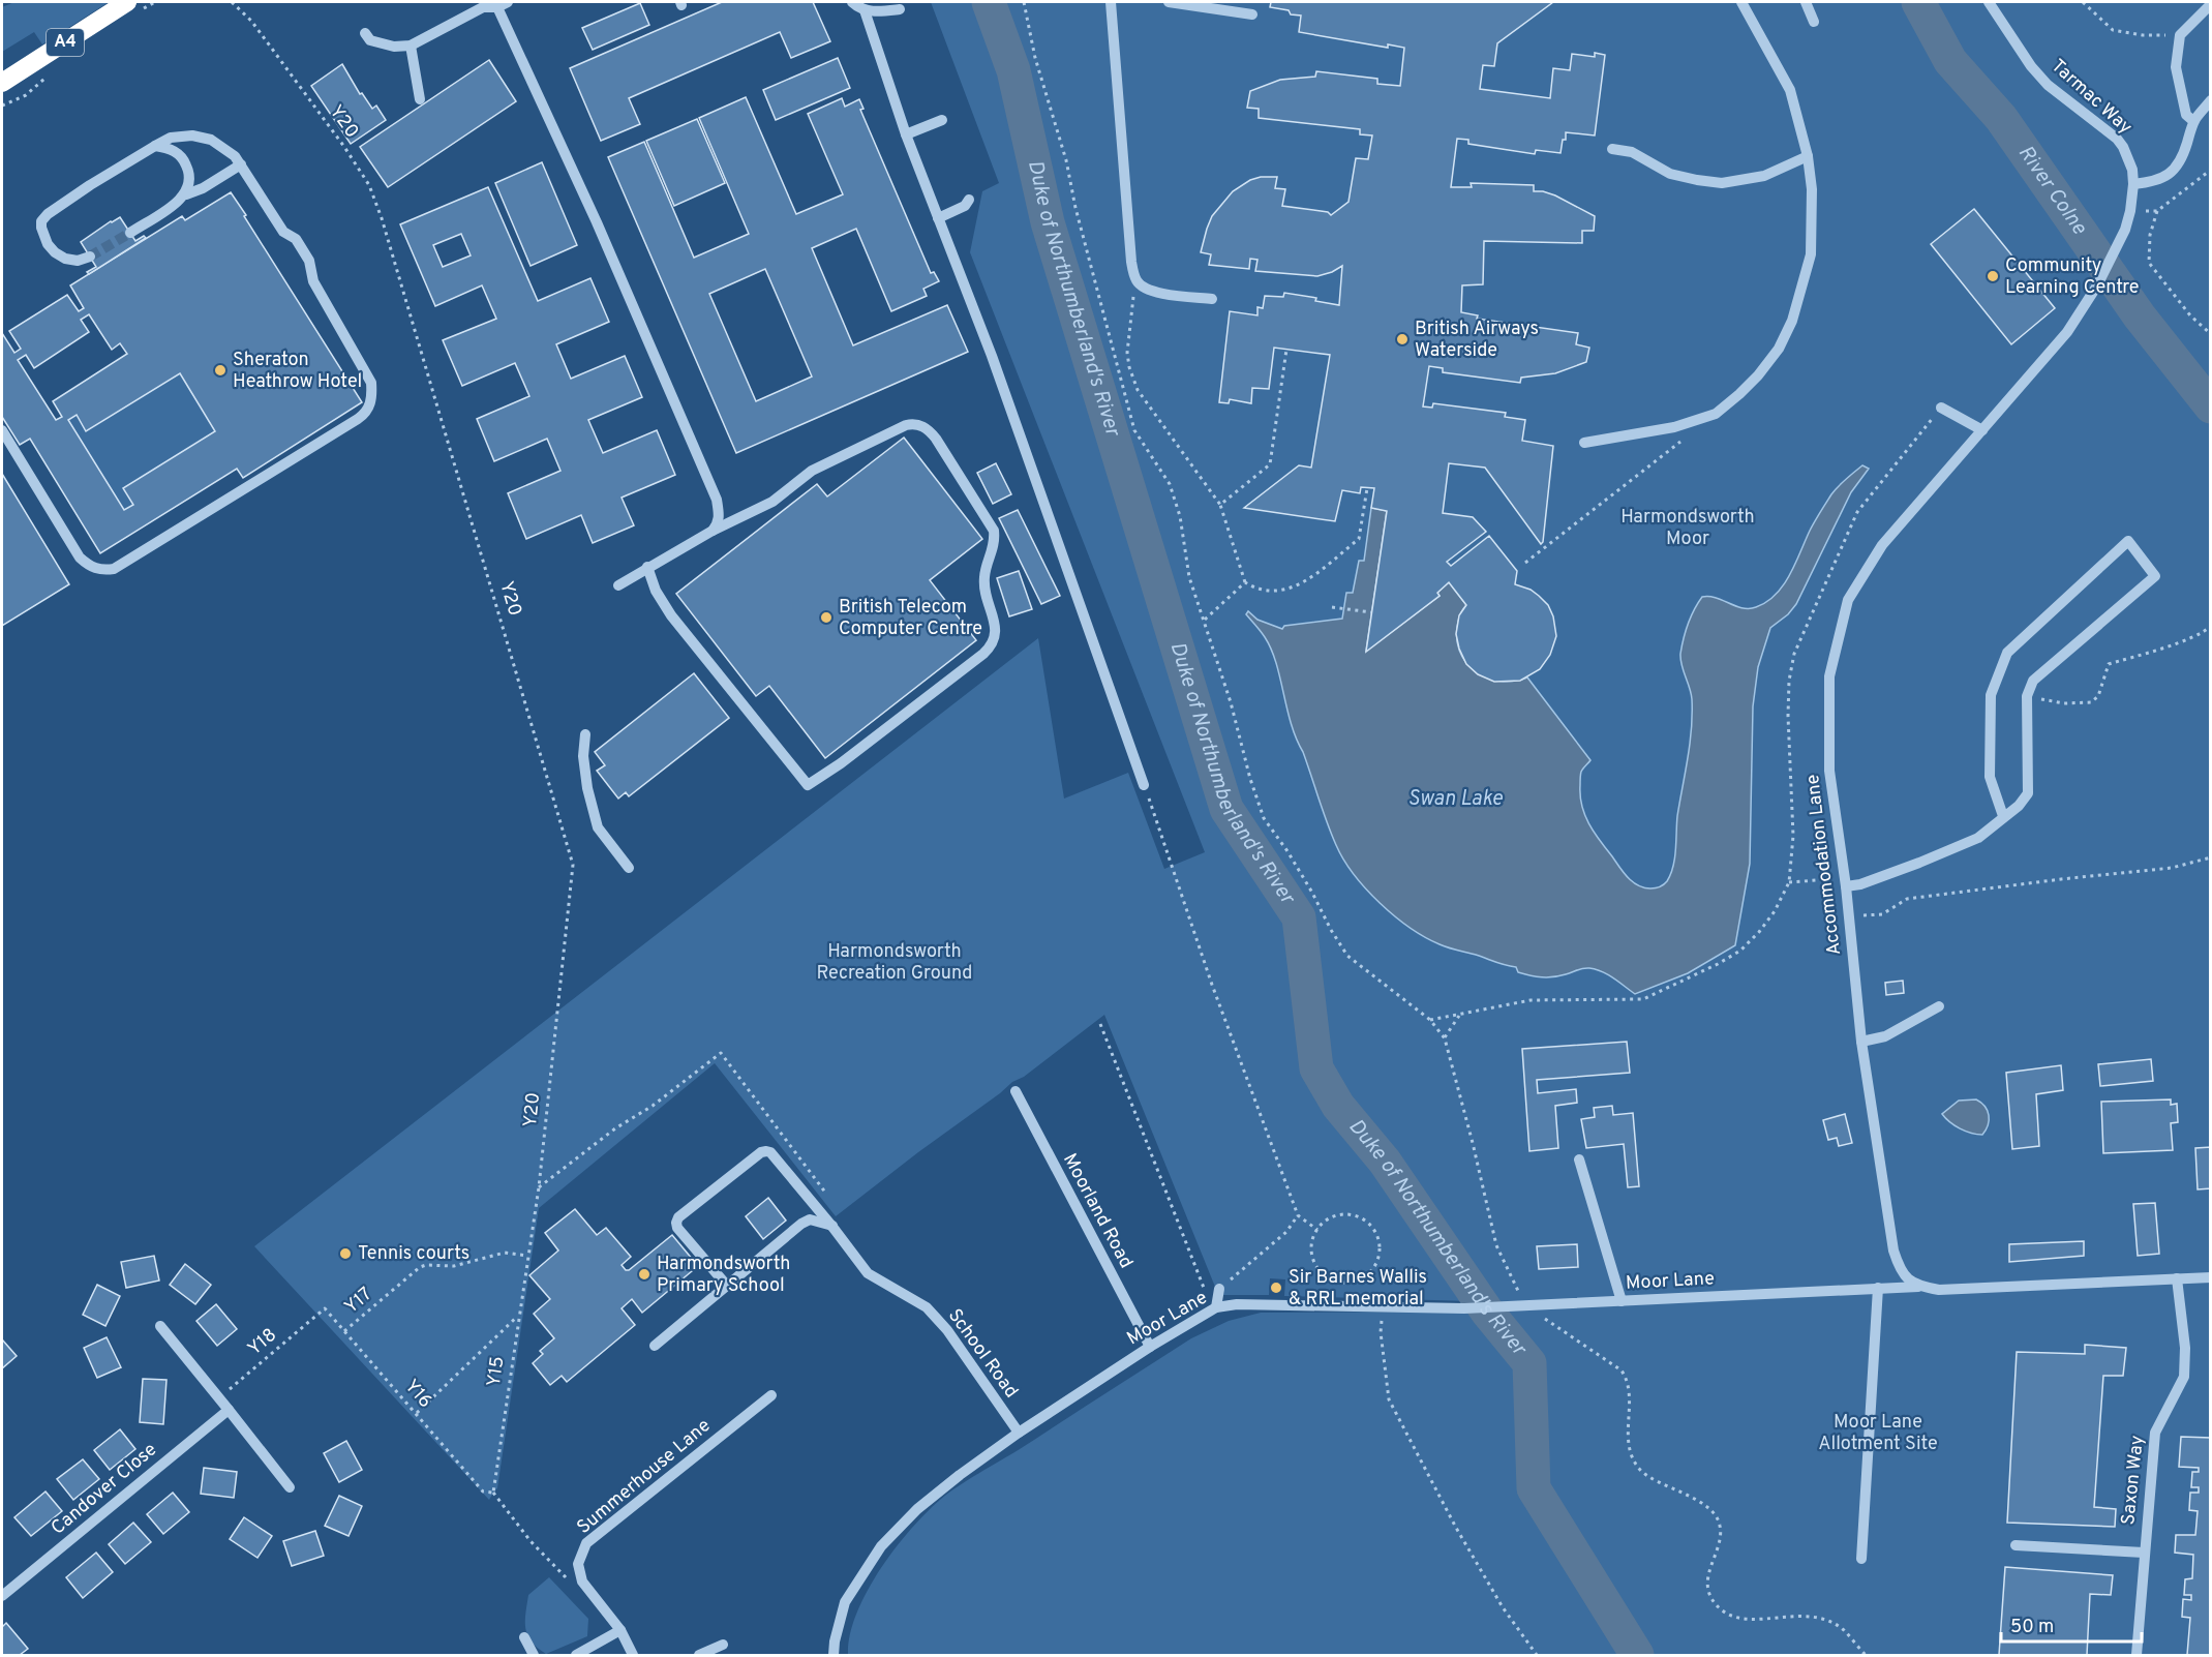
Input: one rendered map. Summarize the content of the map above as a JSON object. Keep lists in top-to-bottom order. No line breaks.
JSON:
{"streets":{"highway":["A4"],"street":["Tarmac Way","Accommodation Lane","Moorland Road","Moor Lane","School Road","Summerhouse Lane","Saxon Way","Candover Close"],"path":["Y20","Y17","Y18","Y15","Y16"]},"crossings":[["Tarmac Way","Accommodation Lane"],["Y20","Y17"],["Y20","Y15"],["Accommodation Lane","Moor Lane"],["Moorland Road","Moor Lane"],["Moor Lane","School Road"],["Y17","Y15"],["Y17","Y16"],["Y18","Y16"],["Y15","Y16"],["Y16","Summerhouse Lane"]],"water":["River Colne","Duke of Northumberland's River","Swan Lake"],"parks":["Harmondsworth Moor","Harmondsworth Recreation Ground","Moor Lane Allotment Site"],"places":["Community Learning Centre","British Airways Waterside","Sheraton Heathrow Hotel","British Telecom Computer Centre","Tennis courts","Harmondsworth Primary School","Sir Barnes Wallis & RRL memorial"],"scale_bar":"50 m"}
